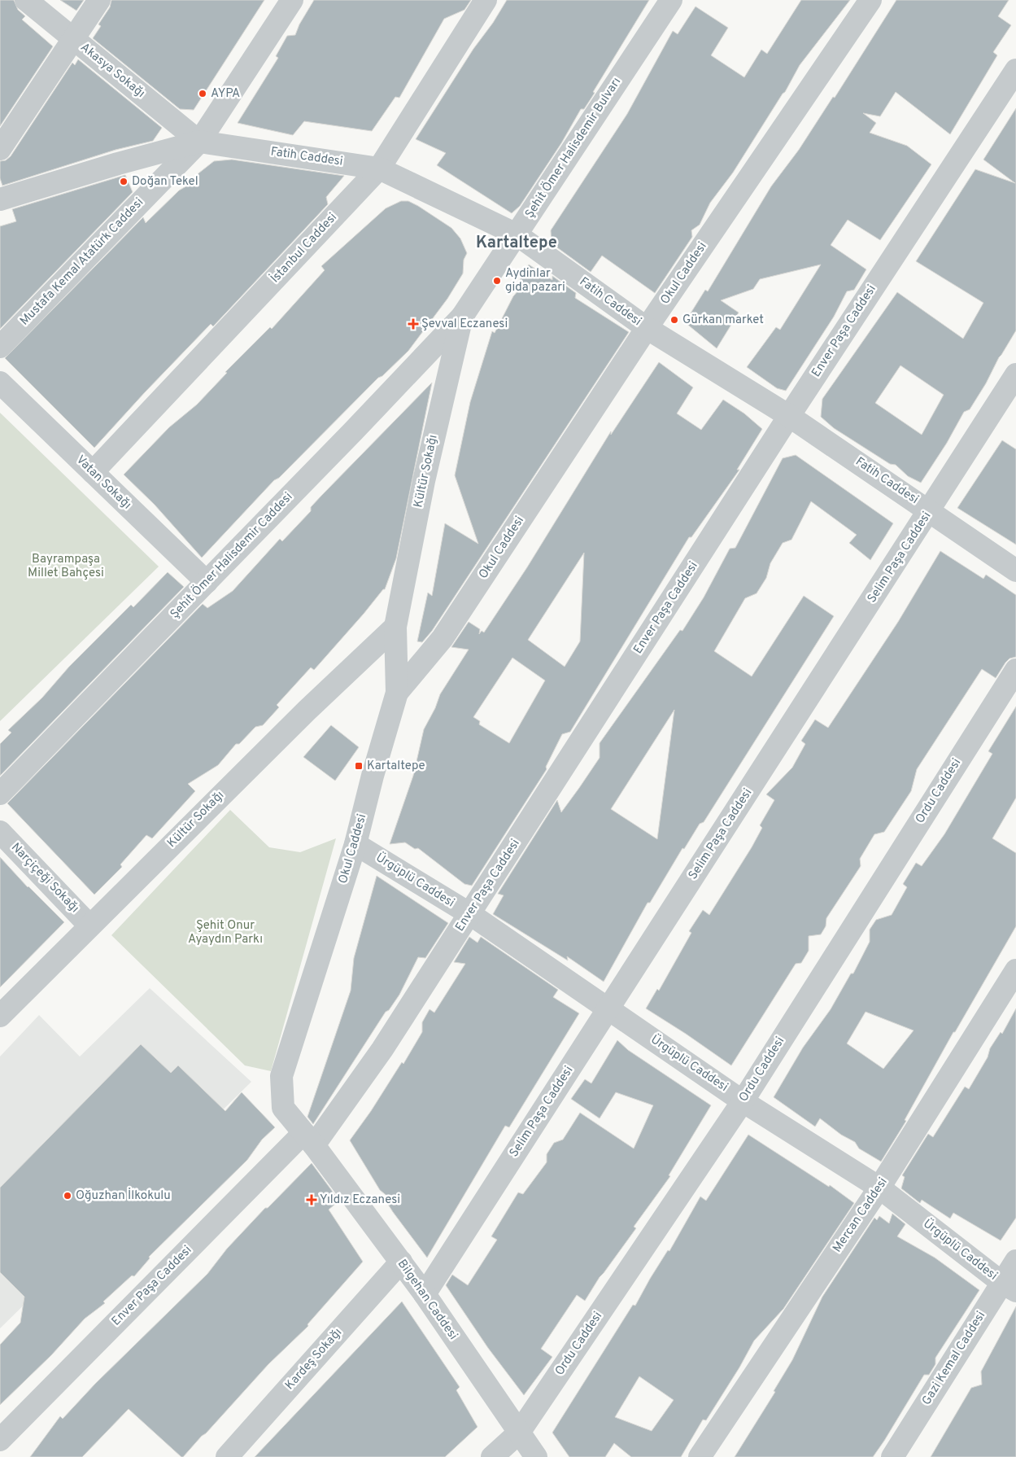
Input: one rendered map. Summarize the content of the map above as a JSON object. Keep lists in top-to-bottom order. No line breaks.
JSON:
{"streets":{"street":["Akasya Sokağı","Şehit Ömer Halisdemir Bulvarı","Fatih Caddesi","İstanbul Caddesi","Mustafa Kemal Atatürk Caddesi","Okul Caddesi","Enver Paşa Caddesi","Kültür Sokağı","Vatan Sokağı","Şehit Ömer Halisdemir Caddesi","Selim Paşa Caddesi","Ordu Caddesi","Narçiçeği Sokağı","Ürgüplü Caddesi","Mercan Caddesi","Bilgehan Caddesi","Gazi Kemal Caddesi","Kardeş Sokağı"]},"crossings":[["Akasya Sokağı","Fatih Caddesi"],["Akasya Sokağı","Mustafa Kemal Atatürk Caddesi"],["Şehit Ömer Halisdemir Bulvarı","Fatih Caddesi"],["Şehit Ömer Halisdemir Bulvarı","Kültür Sokağı"],["Şehit Ömer Halisdemir Bulvarı","Şehit Ömer Halisdemir Caddesi"],["Fatih Caddesi","İstanbul Caddesi"],["Fatih Caddesi","Mustafa Kemal Atatürk Caddesi"],["Fatih Caddesi","Okul Caddesi"],["Fatih Caddesi","Enver Paşa Caddesi"],["Fatih Caddesi","Selim Paşa Caddesi"],["İstanbul Caddesi","Vatan Sokağı"],["Okul Caddesi","Enver Paşa Caddesi"],["Okul Caddesi","Kültür Sokağı"],["Okul Caddesi","Ürgüplü Caddesi"],["Okul Caddesi","Bilgehan Caddesi"],["Enver Paşa Caddesi","Ürgüplü Caddesi"],["Enver Paşa Caddesi","Bilgehan Caddesi"],["Kültür Sokağı","Şehit Ömer Halisdemir Caddesi"],["Kültür Sokağı","Narçiçeği Sokağı"],["Vatan Sokağı","Şehit Ömer Halisdemir Caddesi"],["Selim Paşa Caddesi","Ürgüplü Caddesi"],["Selim Paşa Caddesi","Bilgehan Caddesi"],["Ordu Caddesi","Ürgüplü Caddesi"],["Ordu Caddesi","Bilgehan Caddesi"],["Ürgüplü Caddesi","Mercan Caddesi"],["Ürgüplü Caddesi","Gazi Kemal Caddesi"],["Bilgehan Caddesi","Kardeş Sokağı"]],"districts":["Kartaltepe"],"parks":["Bayrampaşa Millet Bahçesi","Şehit Onur Ayaydın Parkı"],"places":{"other":["AYPA","Doğan Tekel","Aydinlar gida pazari","Gürkan market","Oğuzhan İlkokulu"],"health":["Şevval Eczanesi","Yıldız Eczanesi"],"transit":["Kartaltepe"]}}
